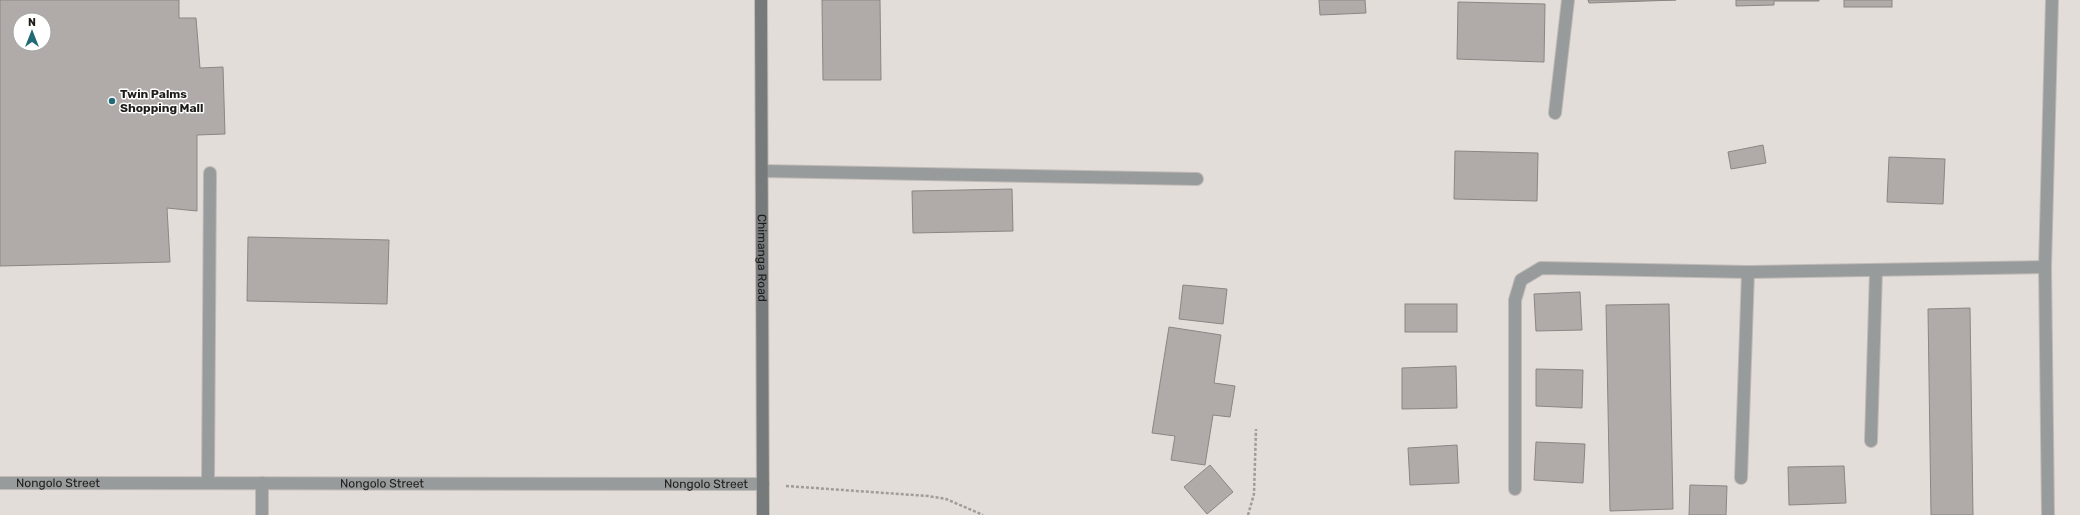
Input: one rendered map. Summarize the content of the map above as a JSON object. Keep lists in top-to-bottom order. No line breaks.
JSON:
{"streets":{"street":["Chimanga Road","Nongolo Street"]},"crossings":[["Chimanga Road","Nongolo Street"]],"places":["Twin Palms Shopping Mall"],"north":"top"}
